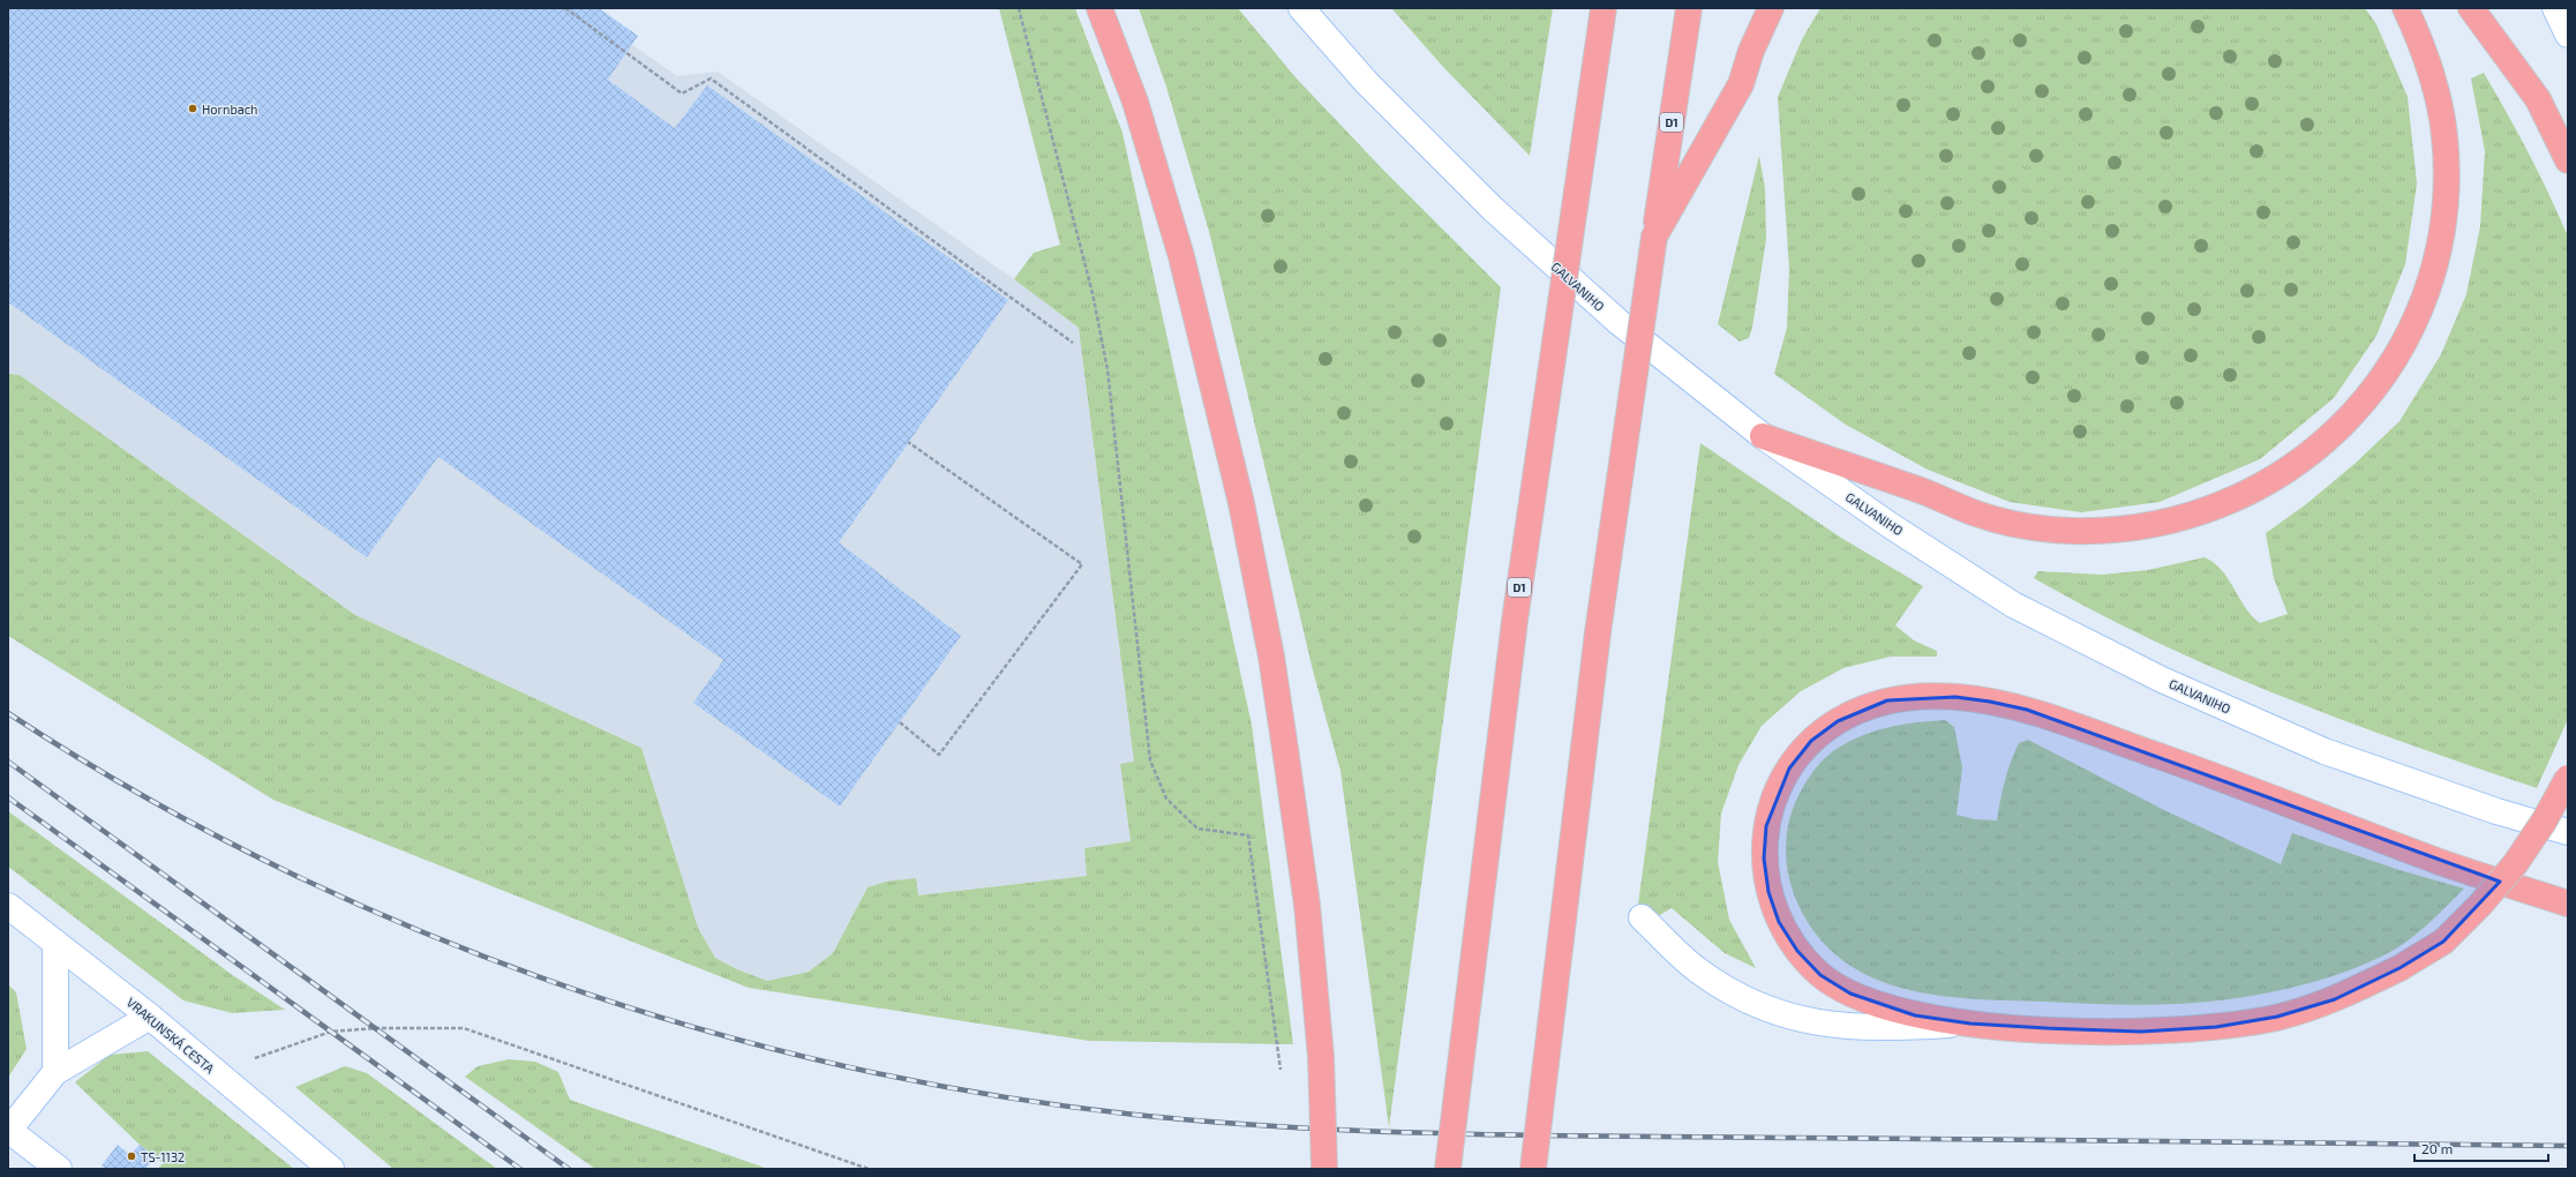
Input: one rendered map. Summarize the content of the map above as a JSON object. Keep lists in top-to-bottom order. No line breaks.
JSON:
{"streets":{"highway":["D1"],"main road":["GALVANIHO","VRAKUNSKÁ CESTA"]},"places":["Hornbach","TS-1132"],"scale_bar":"20 m"}
